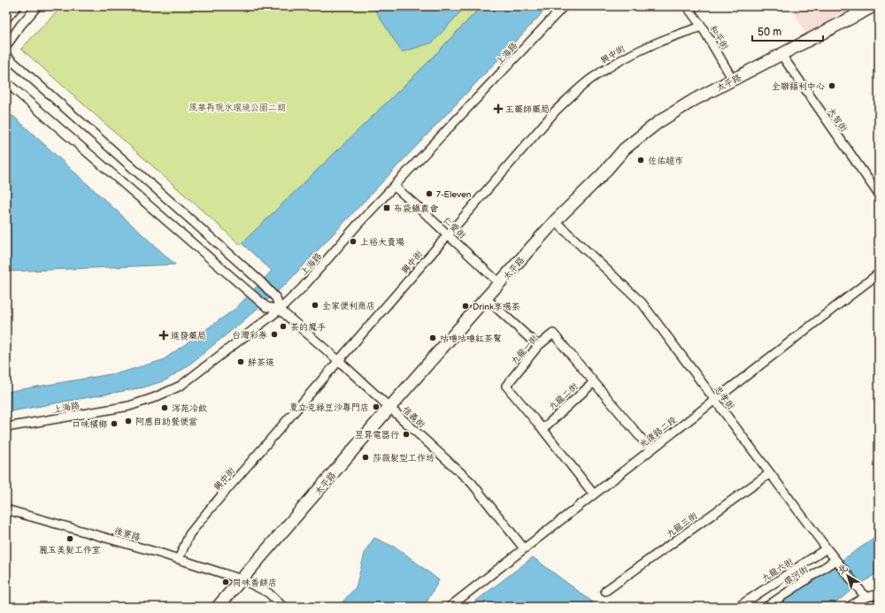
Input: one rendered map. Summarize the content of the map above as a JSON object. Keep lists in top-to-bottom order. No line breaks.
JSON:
{"streets":{"main road":["太平路"],"street":["和平街","上海路","興中街","大智街","仁愛街","九龍一街","九龍二街","忠孝街","信義街","光復路二段","九龍三街","後寮路","九龍六街","環河街"]},"crossings":[["和平街","興中街"],["和平街","太平路"],["上海路","仁愛街"],["上海路","信義街"],["興中街","仁愛街"],["興中街","信義街"],["興中街","後寮路"],["太平路","大智街"],["太平路","仁愛街"],["太平路","忠孝街"],["太平路","信義街"],["太平路","後寮路"],["九龍一街","九龍二街"],["忠孝街","光復路二段"],["忠孝街","九龍三街"],["忠孝街","九龍六街"],["忠孝街","環河街"],["信義街","光復路二段"]],"parks":["風華再現水環境公園二期"],"places":{"other":["全聯福利中心","佐佑超市","7-Eleven","上裕大賣場","全家便利商店","Drink享喝茶","茶的魔手","台灣彩券","咕嚕咕嚕紅茶幫","鮮茶道","夏立克綠豆沙專門店","涔苑冷飲","阿惠自助餐便當","口味檳榔","昱昇電器行","莎薇髮型工作坊","麗玉美髮工作室","同味香餅店"],"health":["王藥師藥局","進發藥局"],"transit":["布袋鎮農會"]},"scale_bar":"50 m","north":"top left"}
